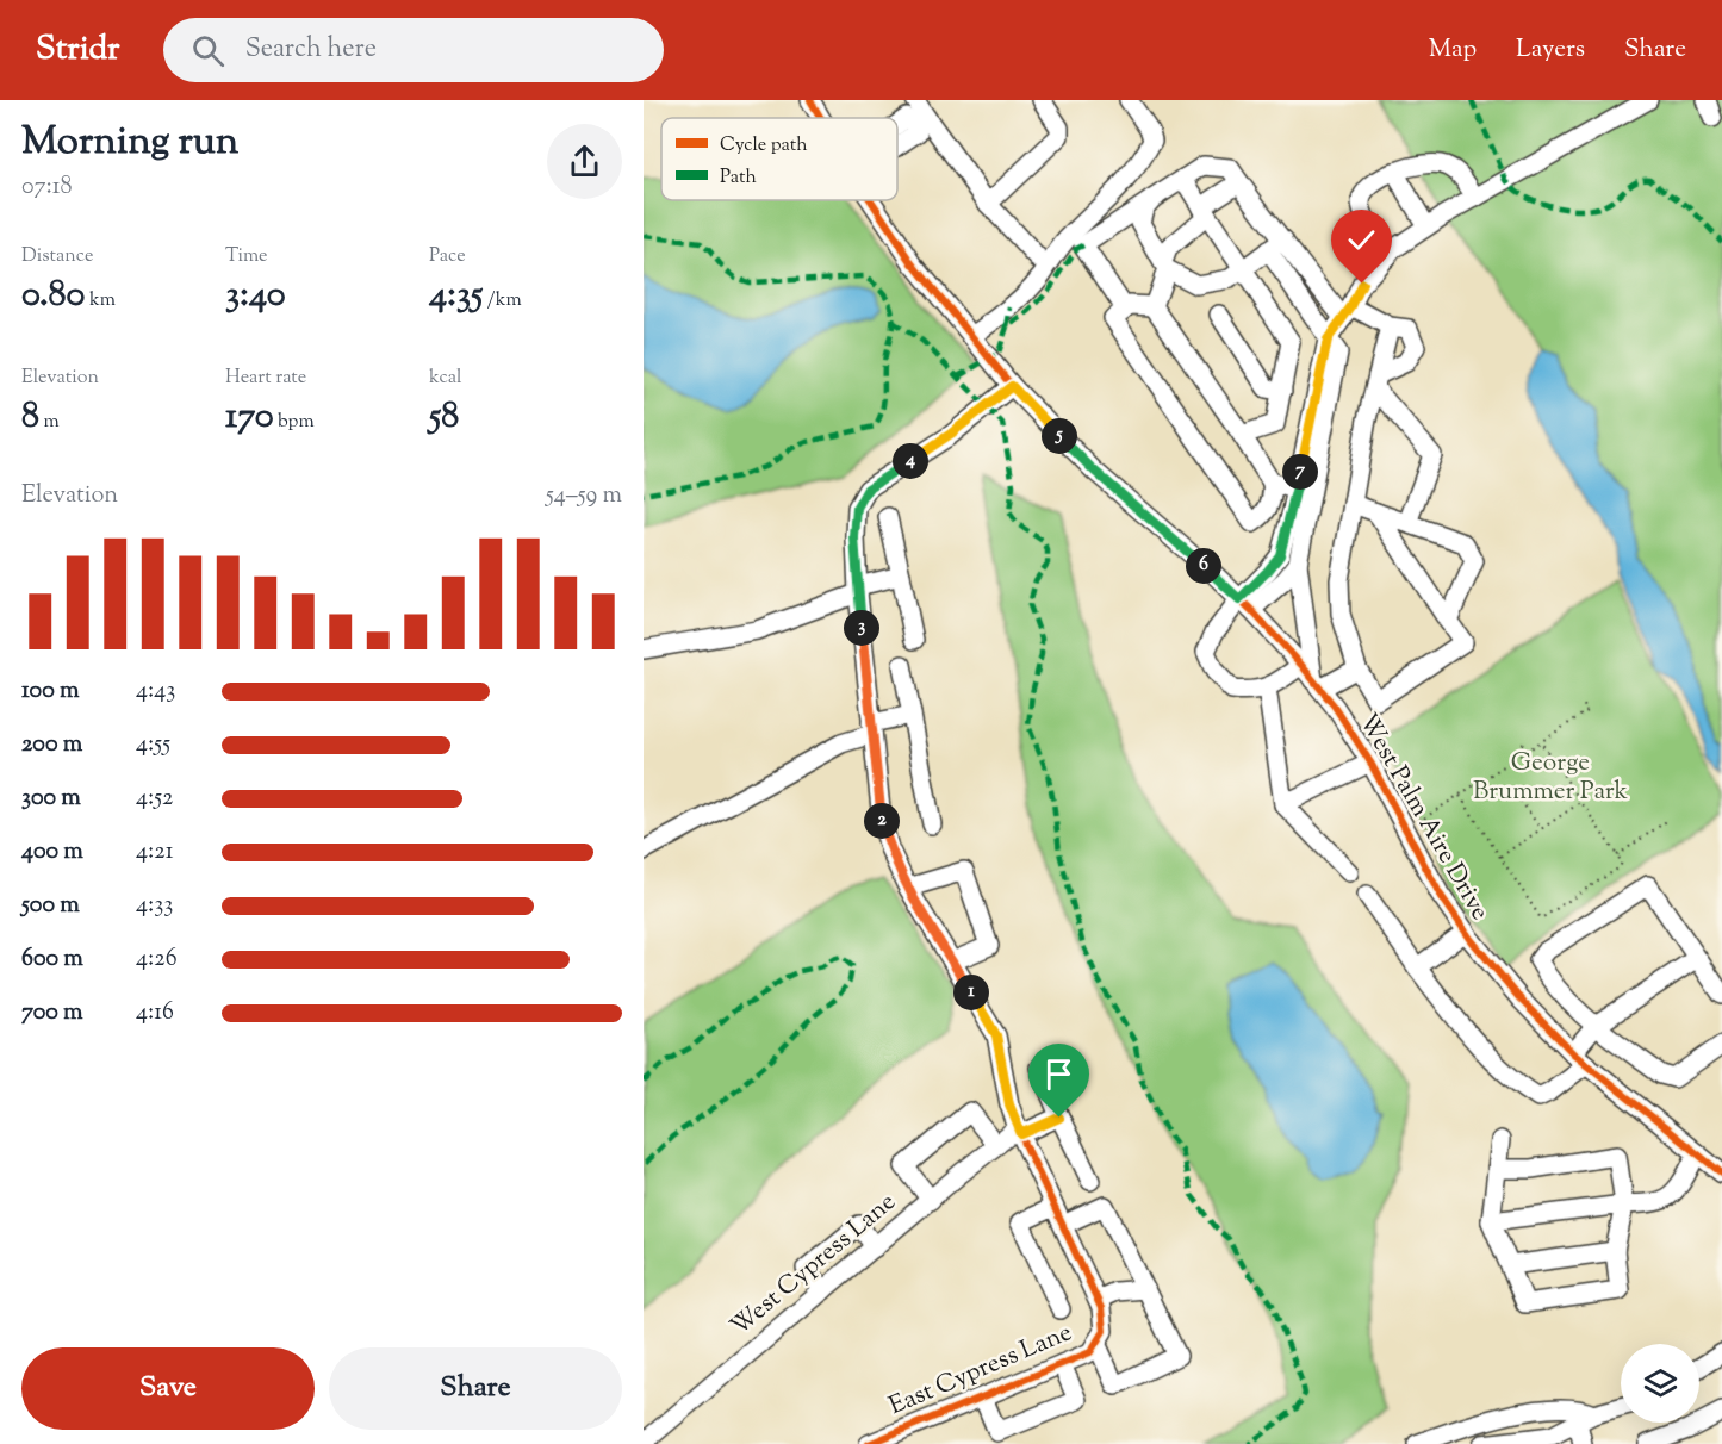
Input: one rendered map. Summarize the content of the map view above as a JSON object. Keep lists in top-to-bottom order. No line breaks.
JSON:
{"streets":{"street":["West Palm Aire Drive","West Cypress Lane","East Cypress Lane"]},"parks":["George Brummer Park"],"legend":["Cycle path","Path"],"page":{"header":"Stridr","search":"Search here","nav":["Map","Layers","Share"],"heading":["Morning run","07:18"],"stats":[["Distance","0.80 km"],["Time","3:40"],["Pace","4:35 /km"],["Elevation","8 m"],["Heart rate","170 bpm"],["kcal","58"]],"pins":["5","4","7","6","3","2","1"],"chart":["Elevation","54–59 m"],"list":[{"name":"100 m","note":"4:43"},{"name":"200 m","note":"4:55"},{"name":"300 m","note":"4:52"},{"name":"400 m","note":"4:21"},{"name":"500 m","note":"4:33"},{"name":"600 m","note":"4:26"},{"name":"700 m","note":"4:16"}],"buttons":["Save","Share"]}}
